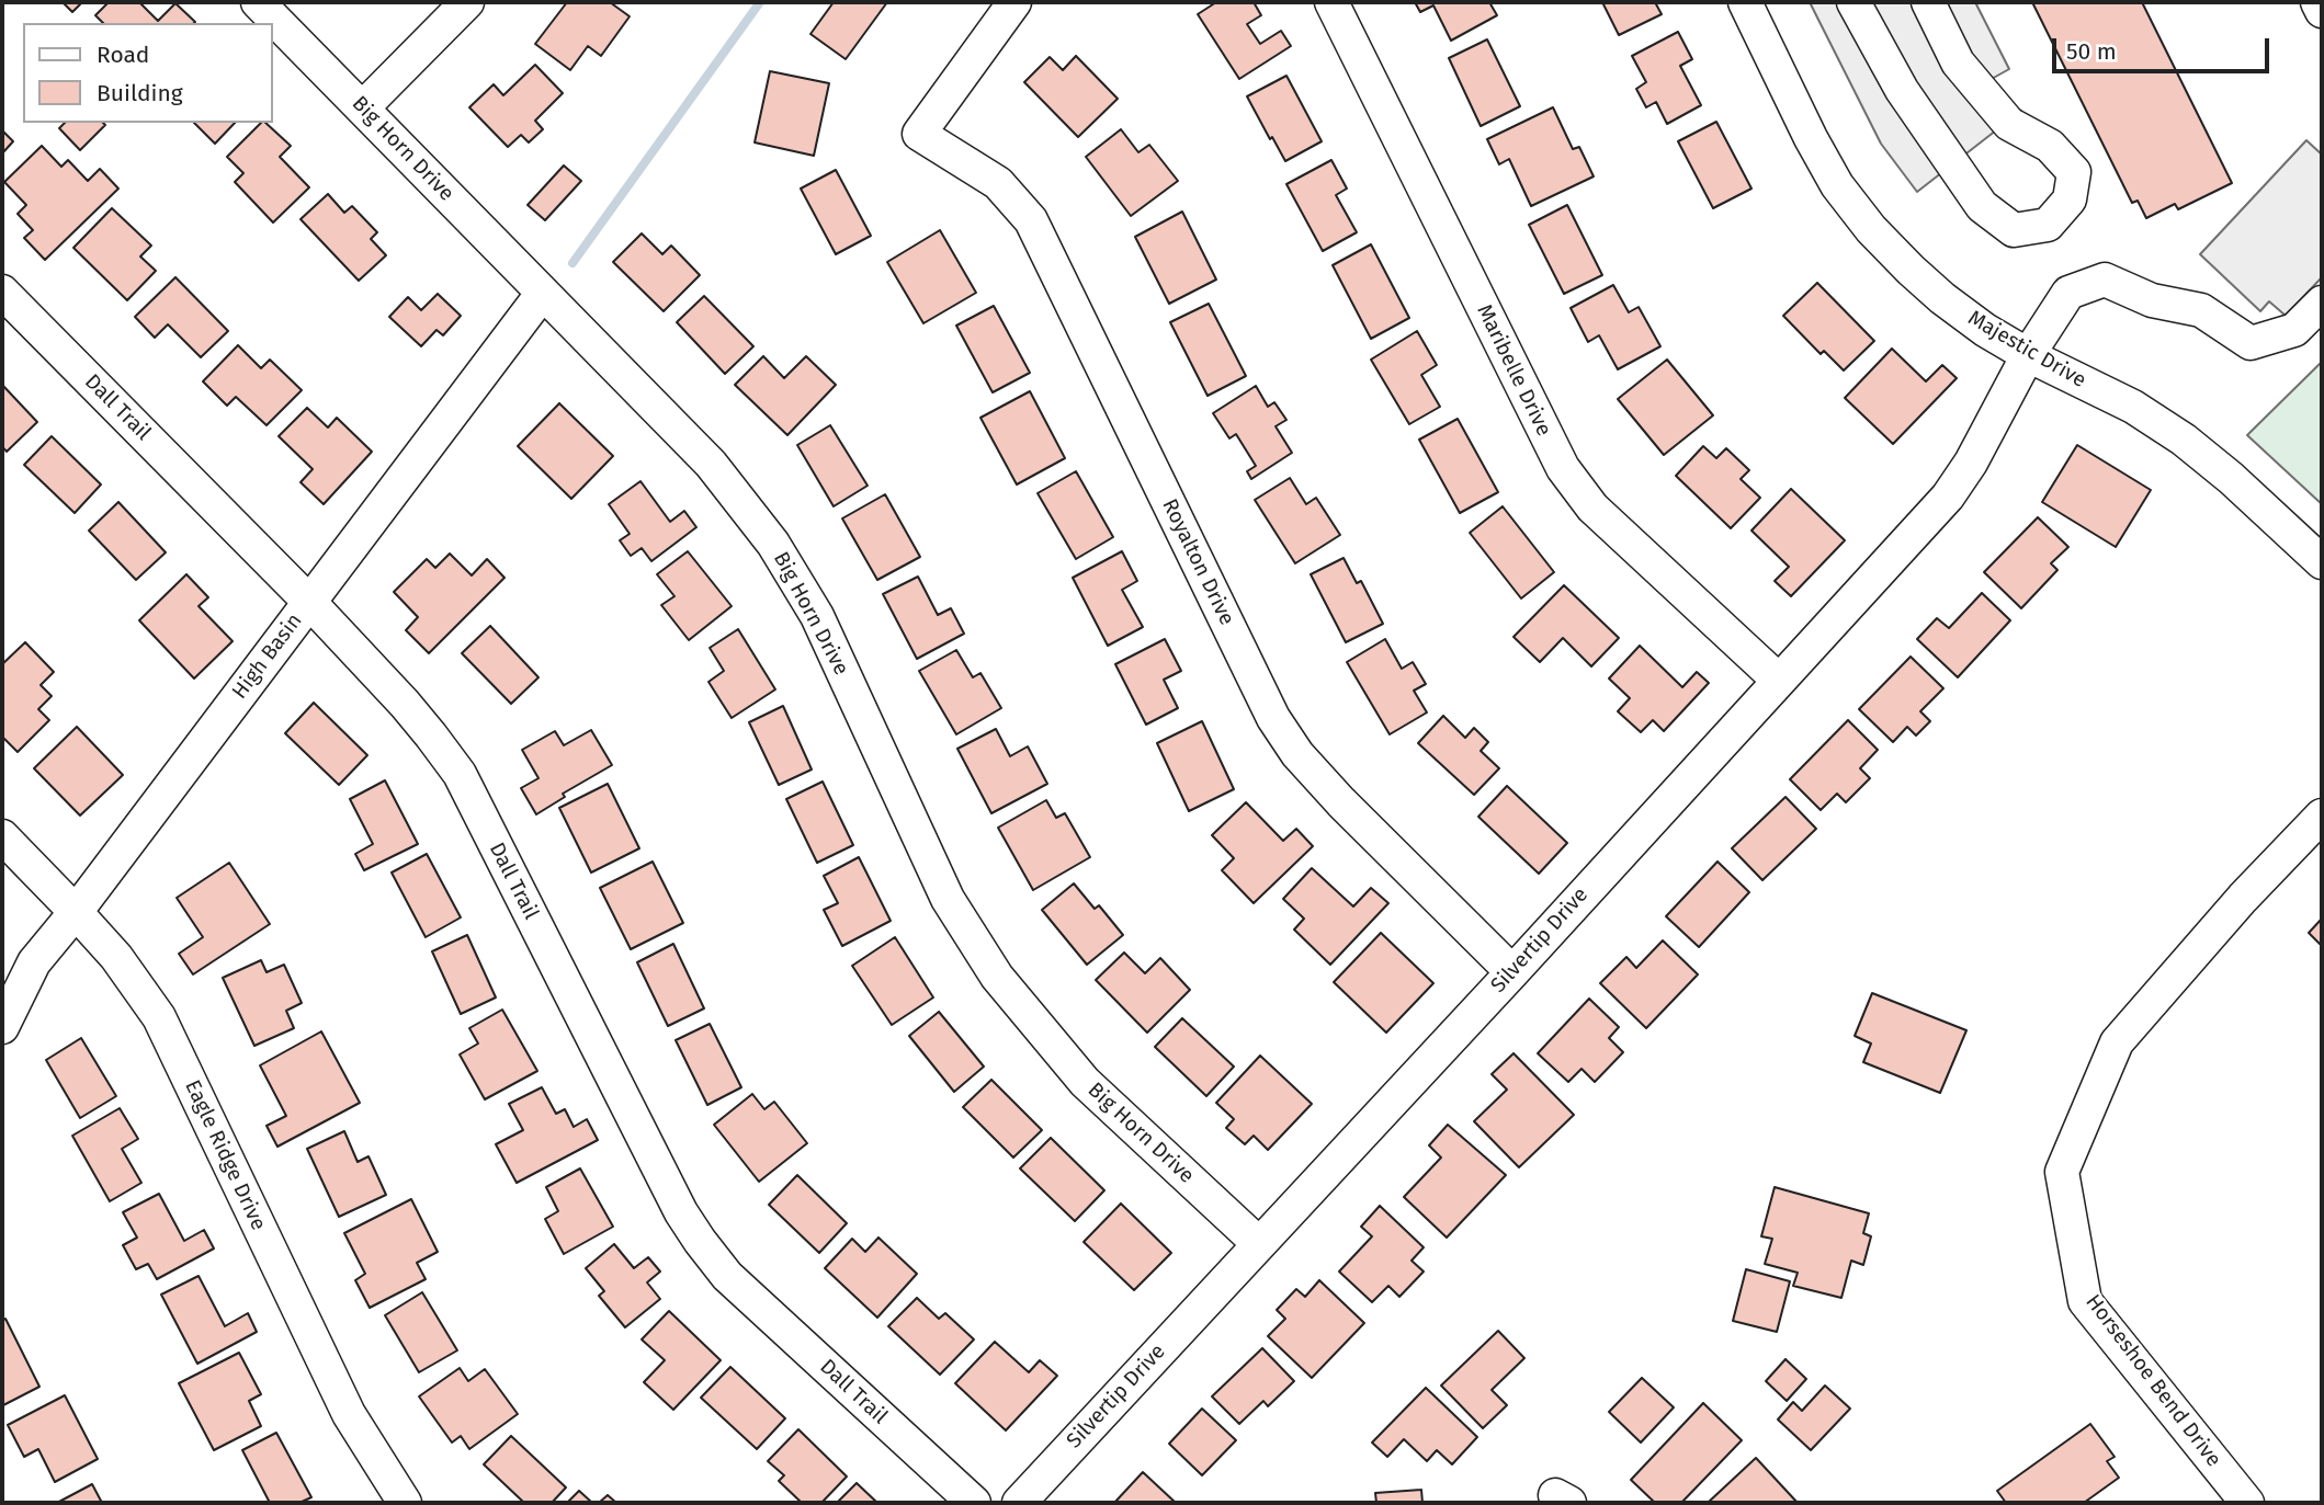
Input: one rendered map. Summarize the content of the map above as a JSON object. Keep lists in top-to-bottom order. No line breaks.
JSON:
{"streets":{"street":["Big Horn Drive","Majestic Drive","Maribelle Drive","Dall Trail","Royalton Drive","High Basin","Silvertip Drive","Eagle Ridge Drive","Horseshoe Bend Drive"]},"crossings":[["Big Horn Drive","High Basin"],["Big Horn Drive","Silvertip Drive"],["Majestic Drive","Silvertip Drive"],["Maribelle Drive","Silvertip Drive"],["Dall Trail","High Basin"],["Royalton Drive","Silvertip Drive"],["High Basin","Eagle Ridge Drive"]],"legend":["Road","Building"],"scale_bar":"50 m"}
